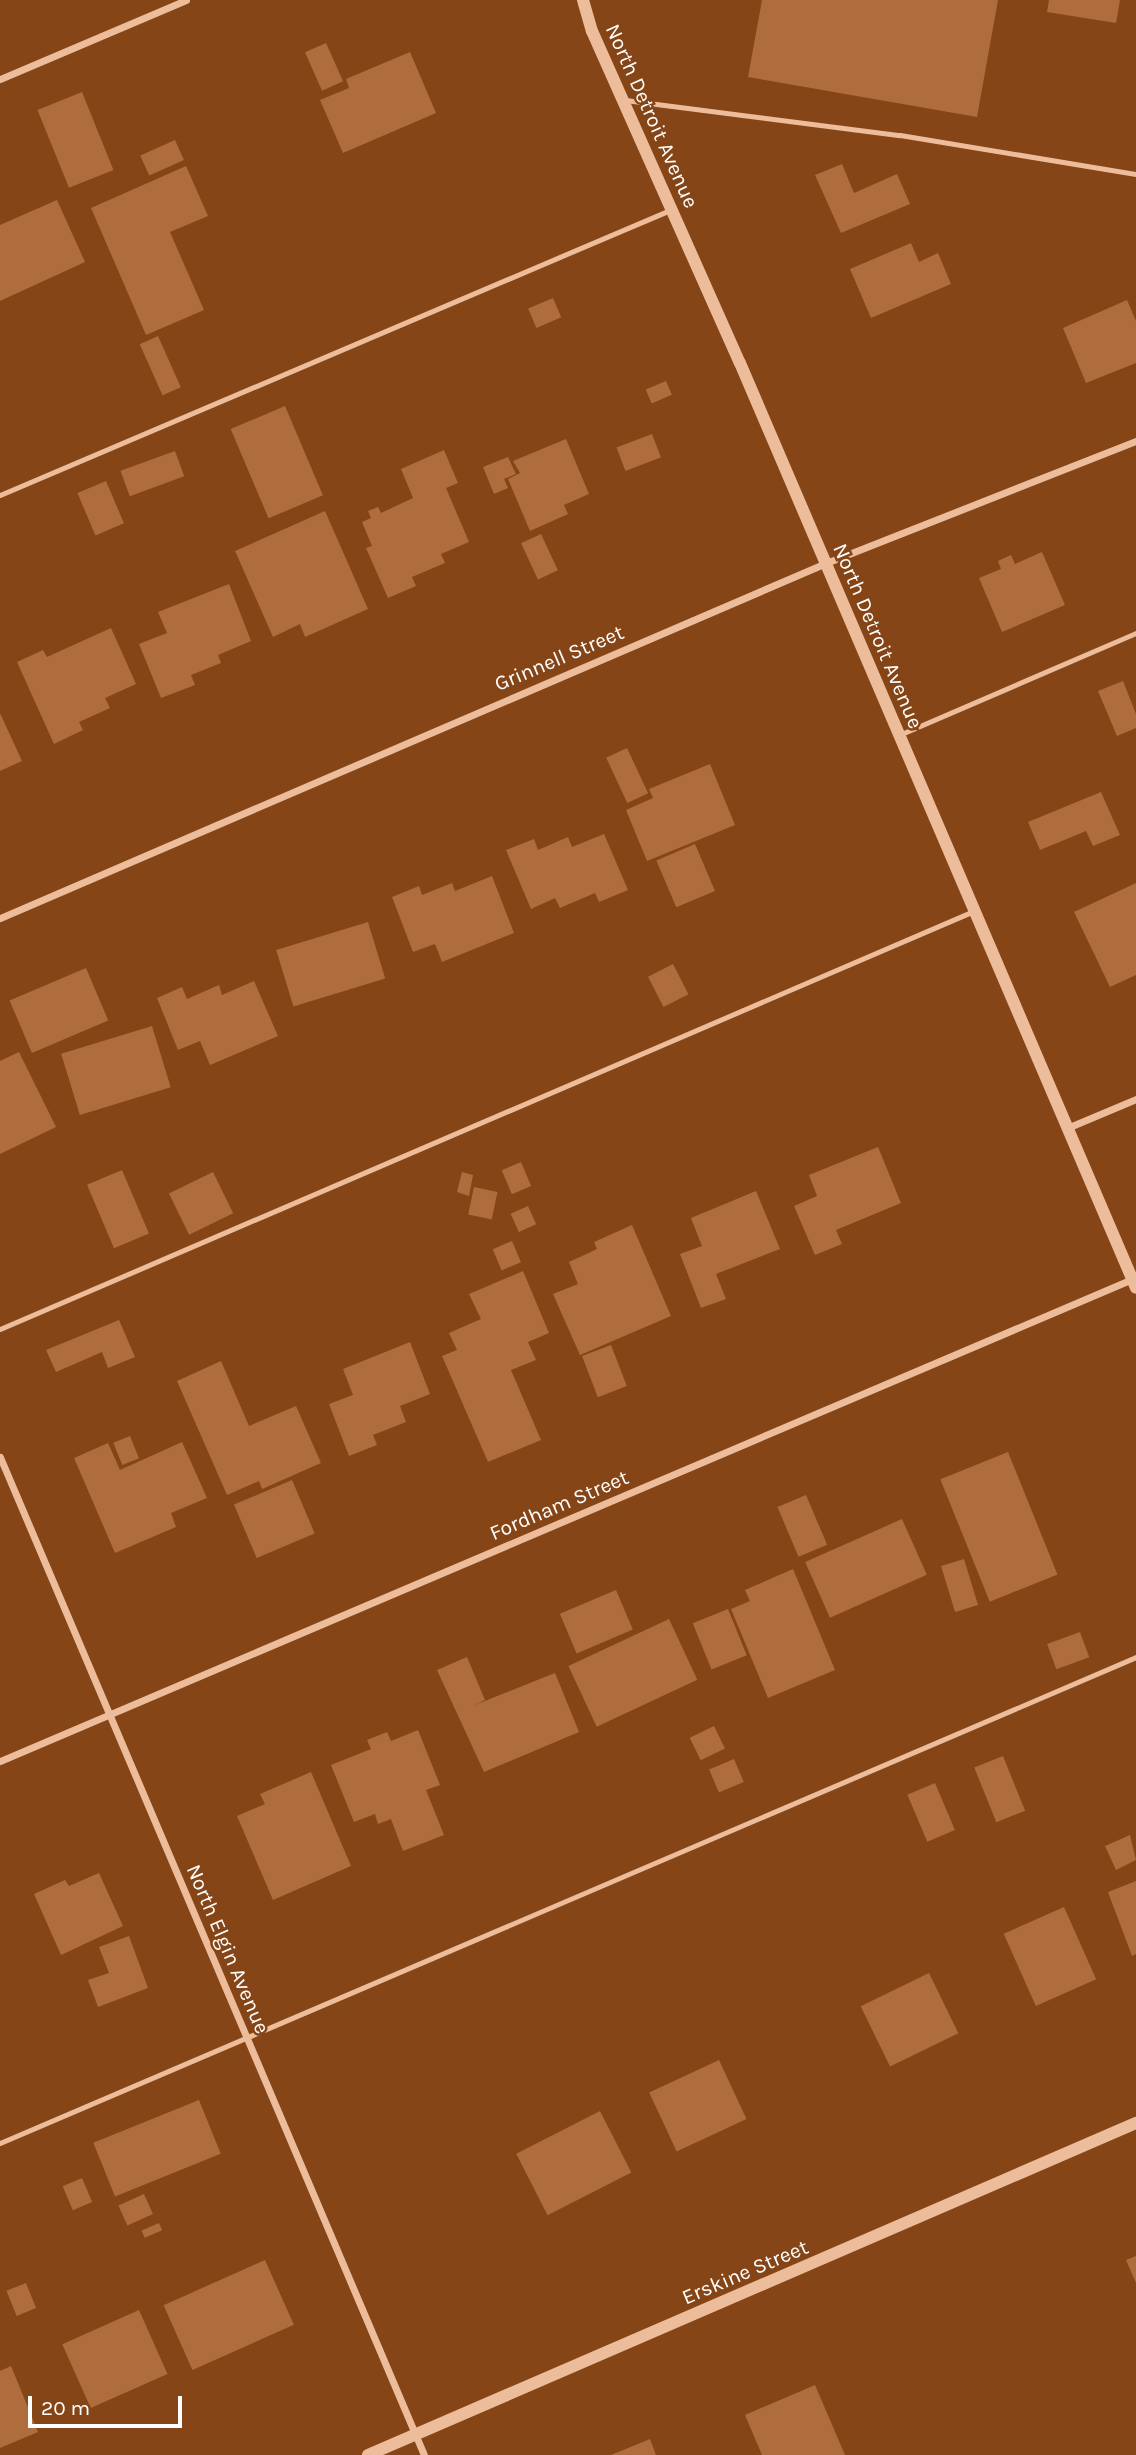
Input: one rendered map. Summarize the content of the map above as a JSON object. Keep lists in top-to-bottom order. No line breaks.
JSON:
{"streets":{"street":["North Detroit Avenue","Grinnell Street","Fordham Street","North Elgin Avenue","Erskine Street"]},"crossings":[["North Detroit Avenue","Grinnell Street"],["North Detroit Avenue","Fordham Street"],["Fordham Street","North Elgin Avenue"],["North Elgin Avenue","Erskine Street"]],"scale_bar":"20 m"}
